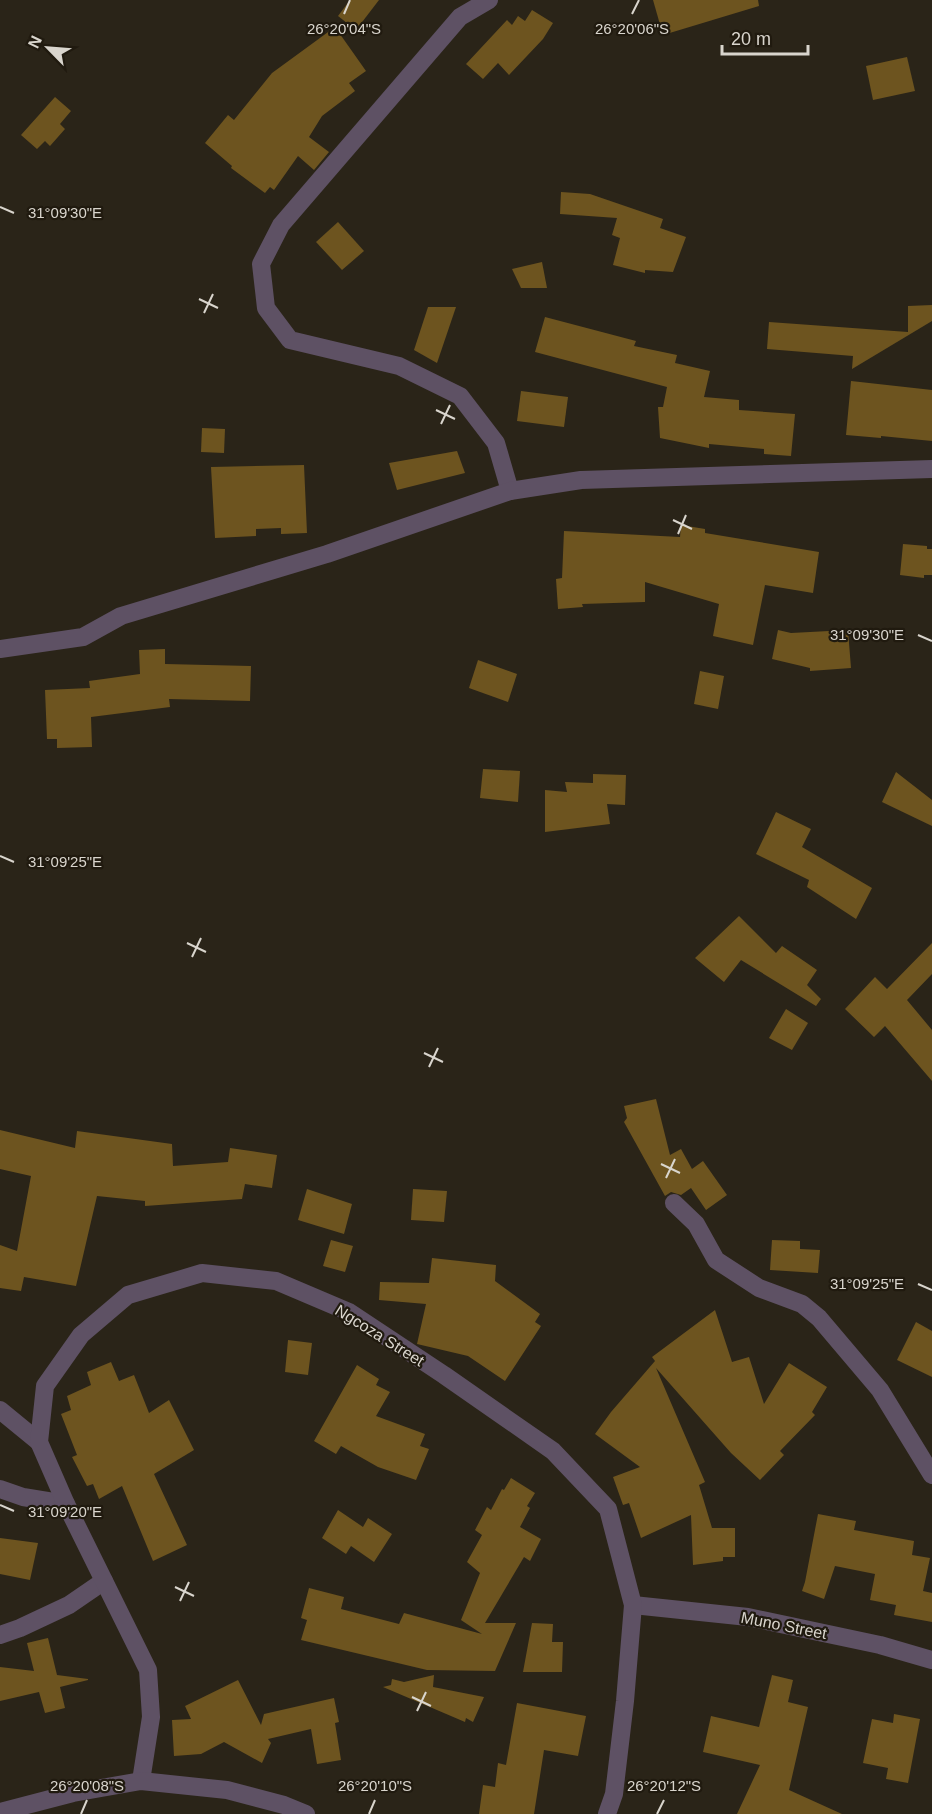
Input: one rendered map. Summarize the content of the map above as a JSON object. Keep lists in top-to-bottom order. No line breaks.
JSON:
{"streets":{"street":["Ngcoza Street","Muno Street"]},"crossings":[["Ngcoza Street","Muno Street"]],"scale_bar":"20 m","north":"top left","coordinates":["26°20'04\"S","26°20'06\"S","31°09'30\"E","31°09'25\"E","31°09'20\"E","26°20'08\"S","26°20'10\"S","26°20'12\"S"]}
